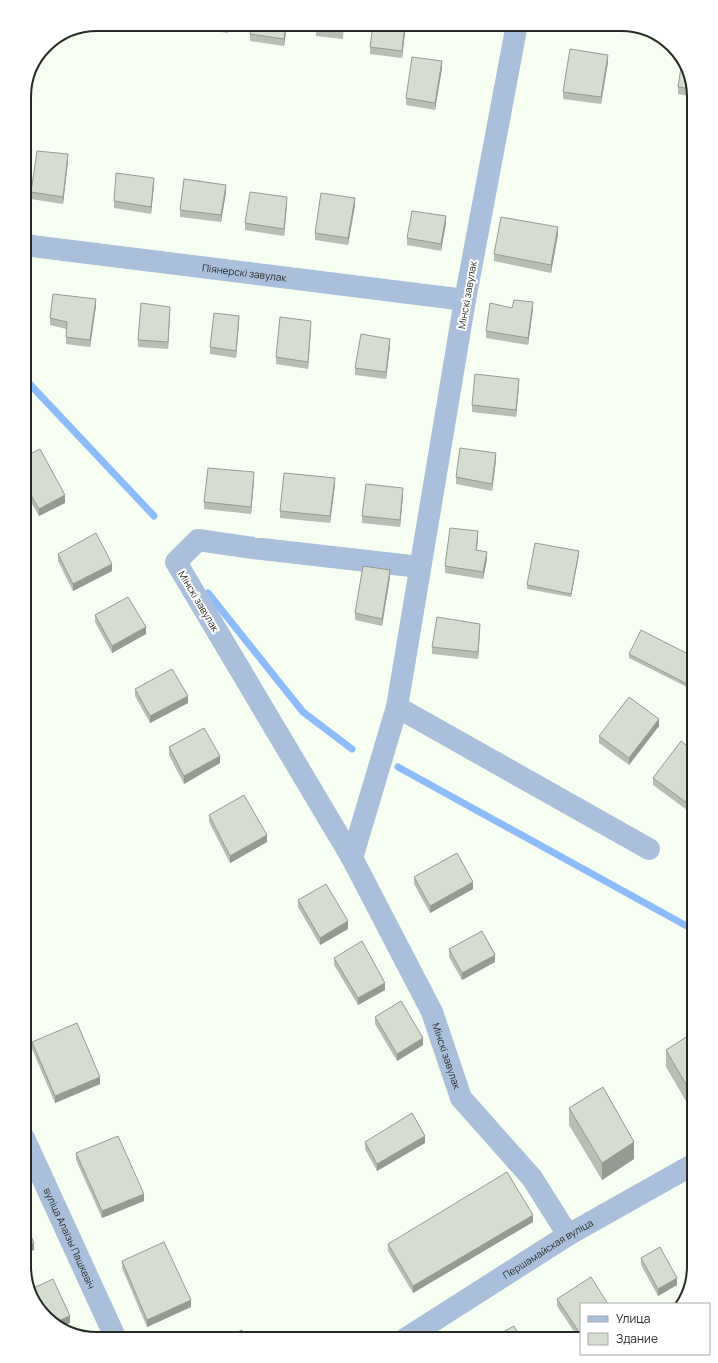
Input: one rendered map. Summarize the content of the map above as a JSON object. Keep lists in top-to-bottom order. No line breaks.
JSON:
{"streets":{"street":["Піянерскі завулак","Мінскі завулак","вуліца Алаізы Пашкевіч","Першамайская вуліца"]},"crossings":[["Піянерскі завулак","Мінскі завулак"],["Мінскі завулак","Першамайская вуліца"]],"legend":["Улица","Здание"]}
